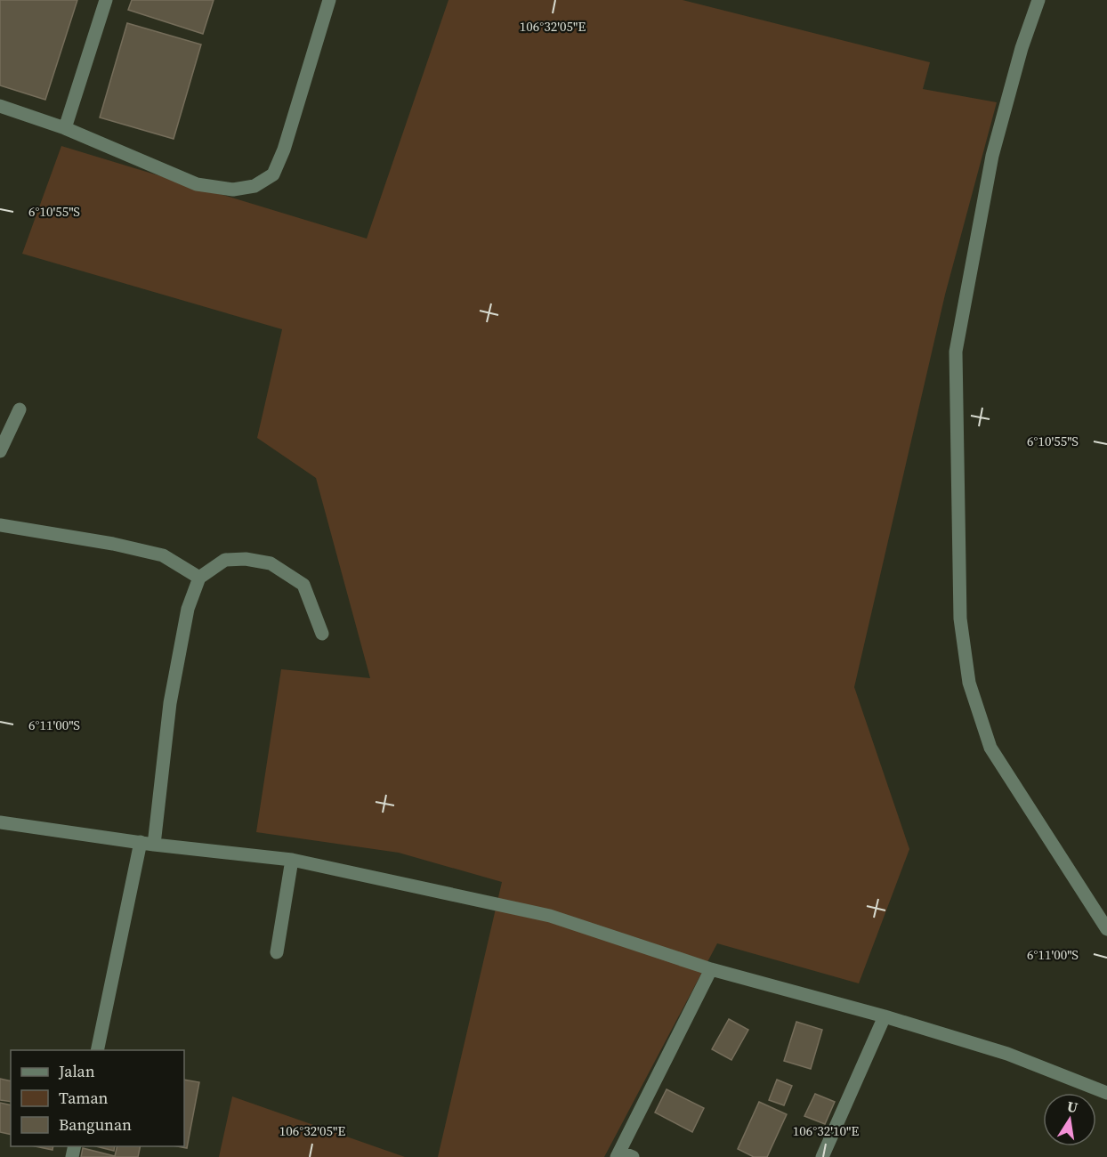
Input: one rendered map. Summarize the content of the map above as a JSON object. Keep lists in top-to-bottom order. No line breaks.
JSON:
{"legend":["Jalan","Taman","Bangunan"],"north":"top","coordinates":["106°32'05\"E","6°10'55\"S","6°11'00\"S","106°32'10\"E"]}
